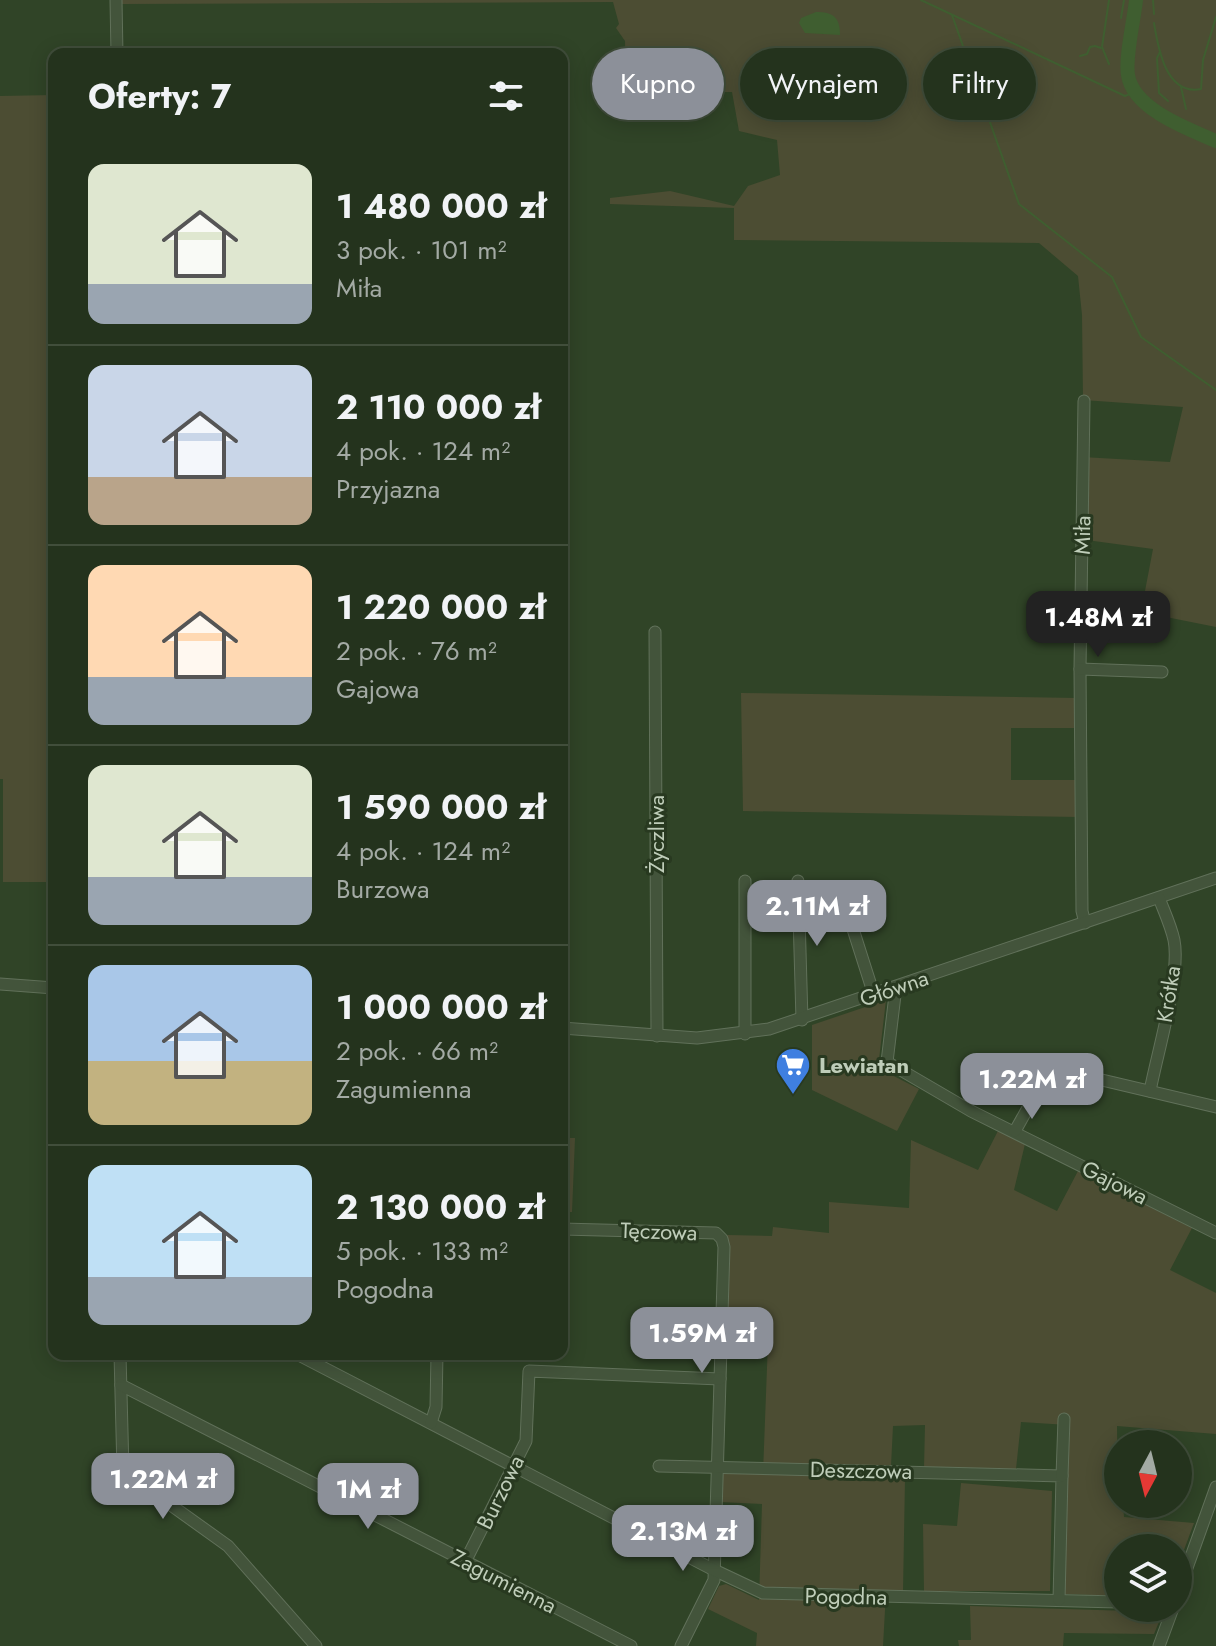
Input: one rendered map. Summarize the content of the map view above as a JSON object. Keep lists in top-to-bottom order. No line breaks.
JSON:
{"streets":{"street":["Miła","Życzliwa","Główna","Krótka","Gajowa","Tęczowa","Deszczowa","Burzowa","Zagumienna","Pogodna"]},"crossings":[["Miła","Główna"],["Życzliwa","Główna"],["Główna","Krótka"],["Główna","Gajowa"],["Tęczowa","Deszczowa"],["Tęczowa","Burzowa"],["Tęczowa","Pogodna"],["Burzowa","Zagumienna"],["Burzowa","Pogodna"]],"places":{"supermarket":["Lewiatan"]},"north":"bottom","page":{"chip":["Kupno","Wynajem","Filtry"],"heading":"Oferty: 7","list":[{"name":"1 480 000 zł","note":"3 pok. · 101 m² · Miła"},{"name":"2 110 000 zł","note":"4 pok. · 124 m² · Przyjazna"},{"name":"1 220 000 zł","note":"2 pok. · 76 m² · Gajowa"},{"name":"1 590 000 zł","note":"4 pok. · 124 m² · Burzowa"},{"name":"1 000 000 zł","note":"2 pok. · 66 m² · Zagumienna"},{"name":"2 130 000 zł","note":"5 pok. · 133 m² · Pogodna"}],"price":["1.48M zł","2.11M zł","1.22M zł","1.59M zł","1.22M zł","1M zł","2.13M zł"]}}
